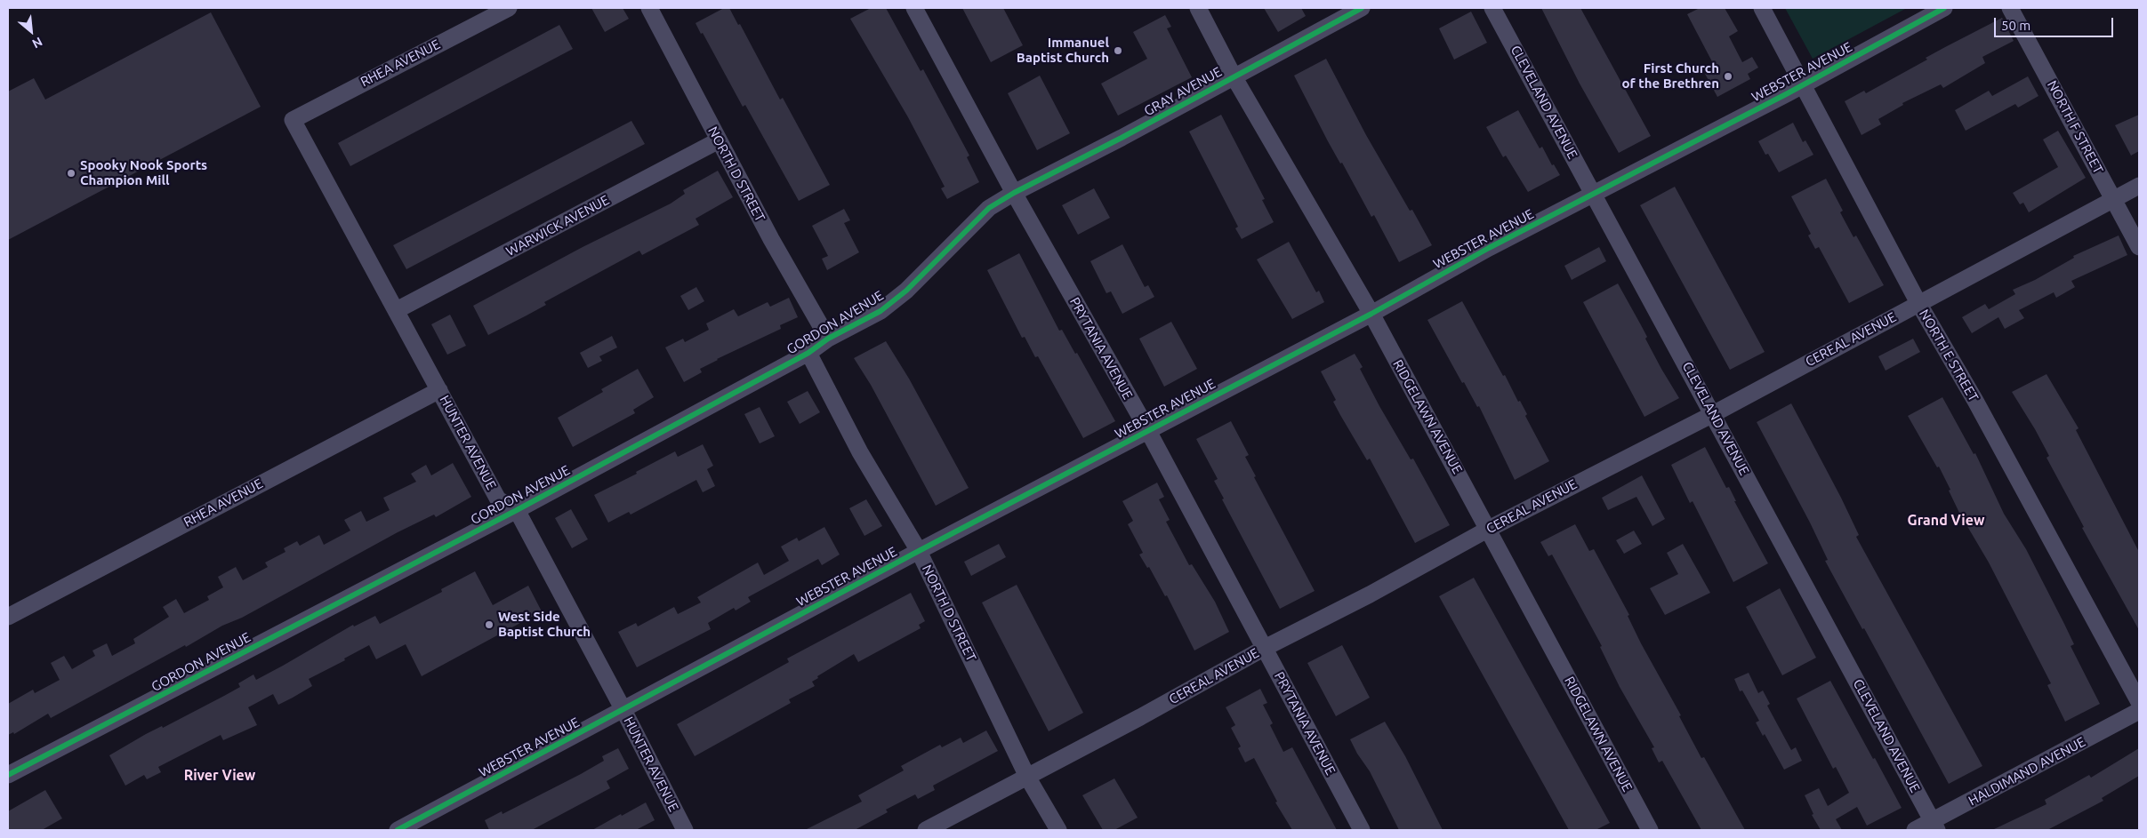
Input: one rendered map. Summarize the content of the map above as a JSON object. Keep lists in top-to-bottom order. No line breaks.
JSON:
{"streets":{"street":["RHEA AVENUE","WEBSTER AVENUE","GRAY AVENUE","CLEVELAND AVENUE","NORTH F STREET","NORTH D STREET","WARWICK AVENUE","GORDON AVENUE","CEREAL AVENUE","PRYTANIA AVENUE","NORTH E STREET","RIDGELAWN AVENUE","HUNTER AVENUE","HALDIMAND AVENUE"]},"crossings":[["RHEA AVENUE","HUNTER AVENUE"],["WEBSTER AVENUE","CLEVELAND AVENUE"],["WEBSTER AVENUE","NORTH D STREET"],["WEBSTER AVENUE","PRYTANIA AVENUE"],["WEBSTER AVENUE","NORTH E STREET"],["WEBSTER AVENUE","RIDGELAWN AVENUE"],["WEBSTER AVENUE","HUNTER AVENUE"],["GRAY AVENUE","GORDON AVENUE"],["GRAY AVENUE","PRYTANIA AVENUE"],["GRAY AVENUE","RIDGELAWN AVENUE"],["CLEVELAND AVENUE","CEREAL AVENUE"],["CLEVELAND AVENUE","HALDIMAND AVENUE"],["NORTH F STREET","CEREAL AVENUE"],["NORTH D STREET","WARWICK AVENUE"],["NORTH D STREET","GORDON AVENUE"],["NORTH D STREET","CEREAL AVENUE"],["WARWICK AVENUE","HUNTER AVENUE"],["GORDON AVENUE","PRYTANIA AVENUE"],["GORDON AVENUE","HUNTER AVENUE"],["CEREAL AVENUE","PRYTANIA AVENUE"],["CEREAL AVENUE","NORTH E STREET"],["CEREAL AVENUE","RIDGELAWN AVENUE"]],"districts":["Grand View","River View"],"places":["Immanuel Baptist Church","First Church of the Brethren","Spooky Nook Sports Champion Mill","West Side Baptist Church"],"scale_bar":"50 m","north":"bottom right"}
